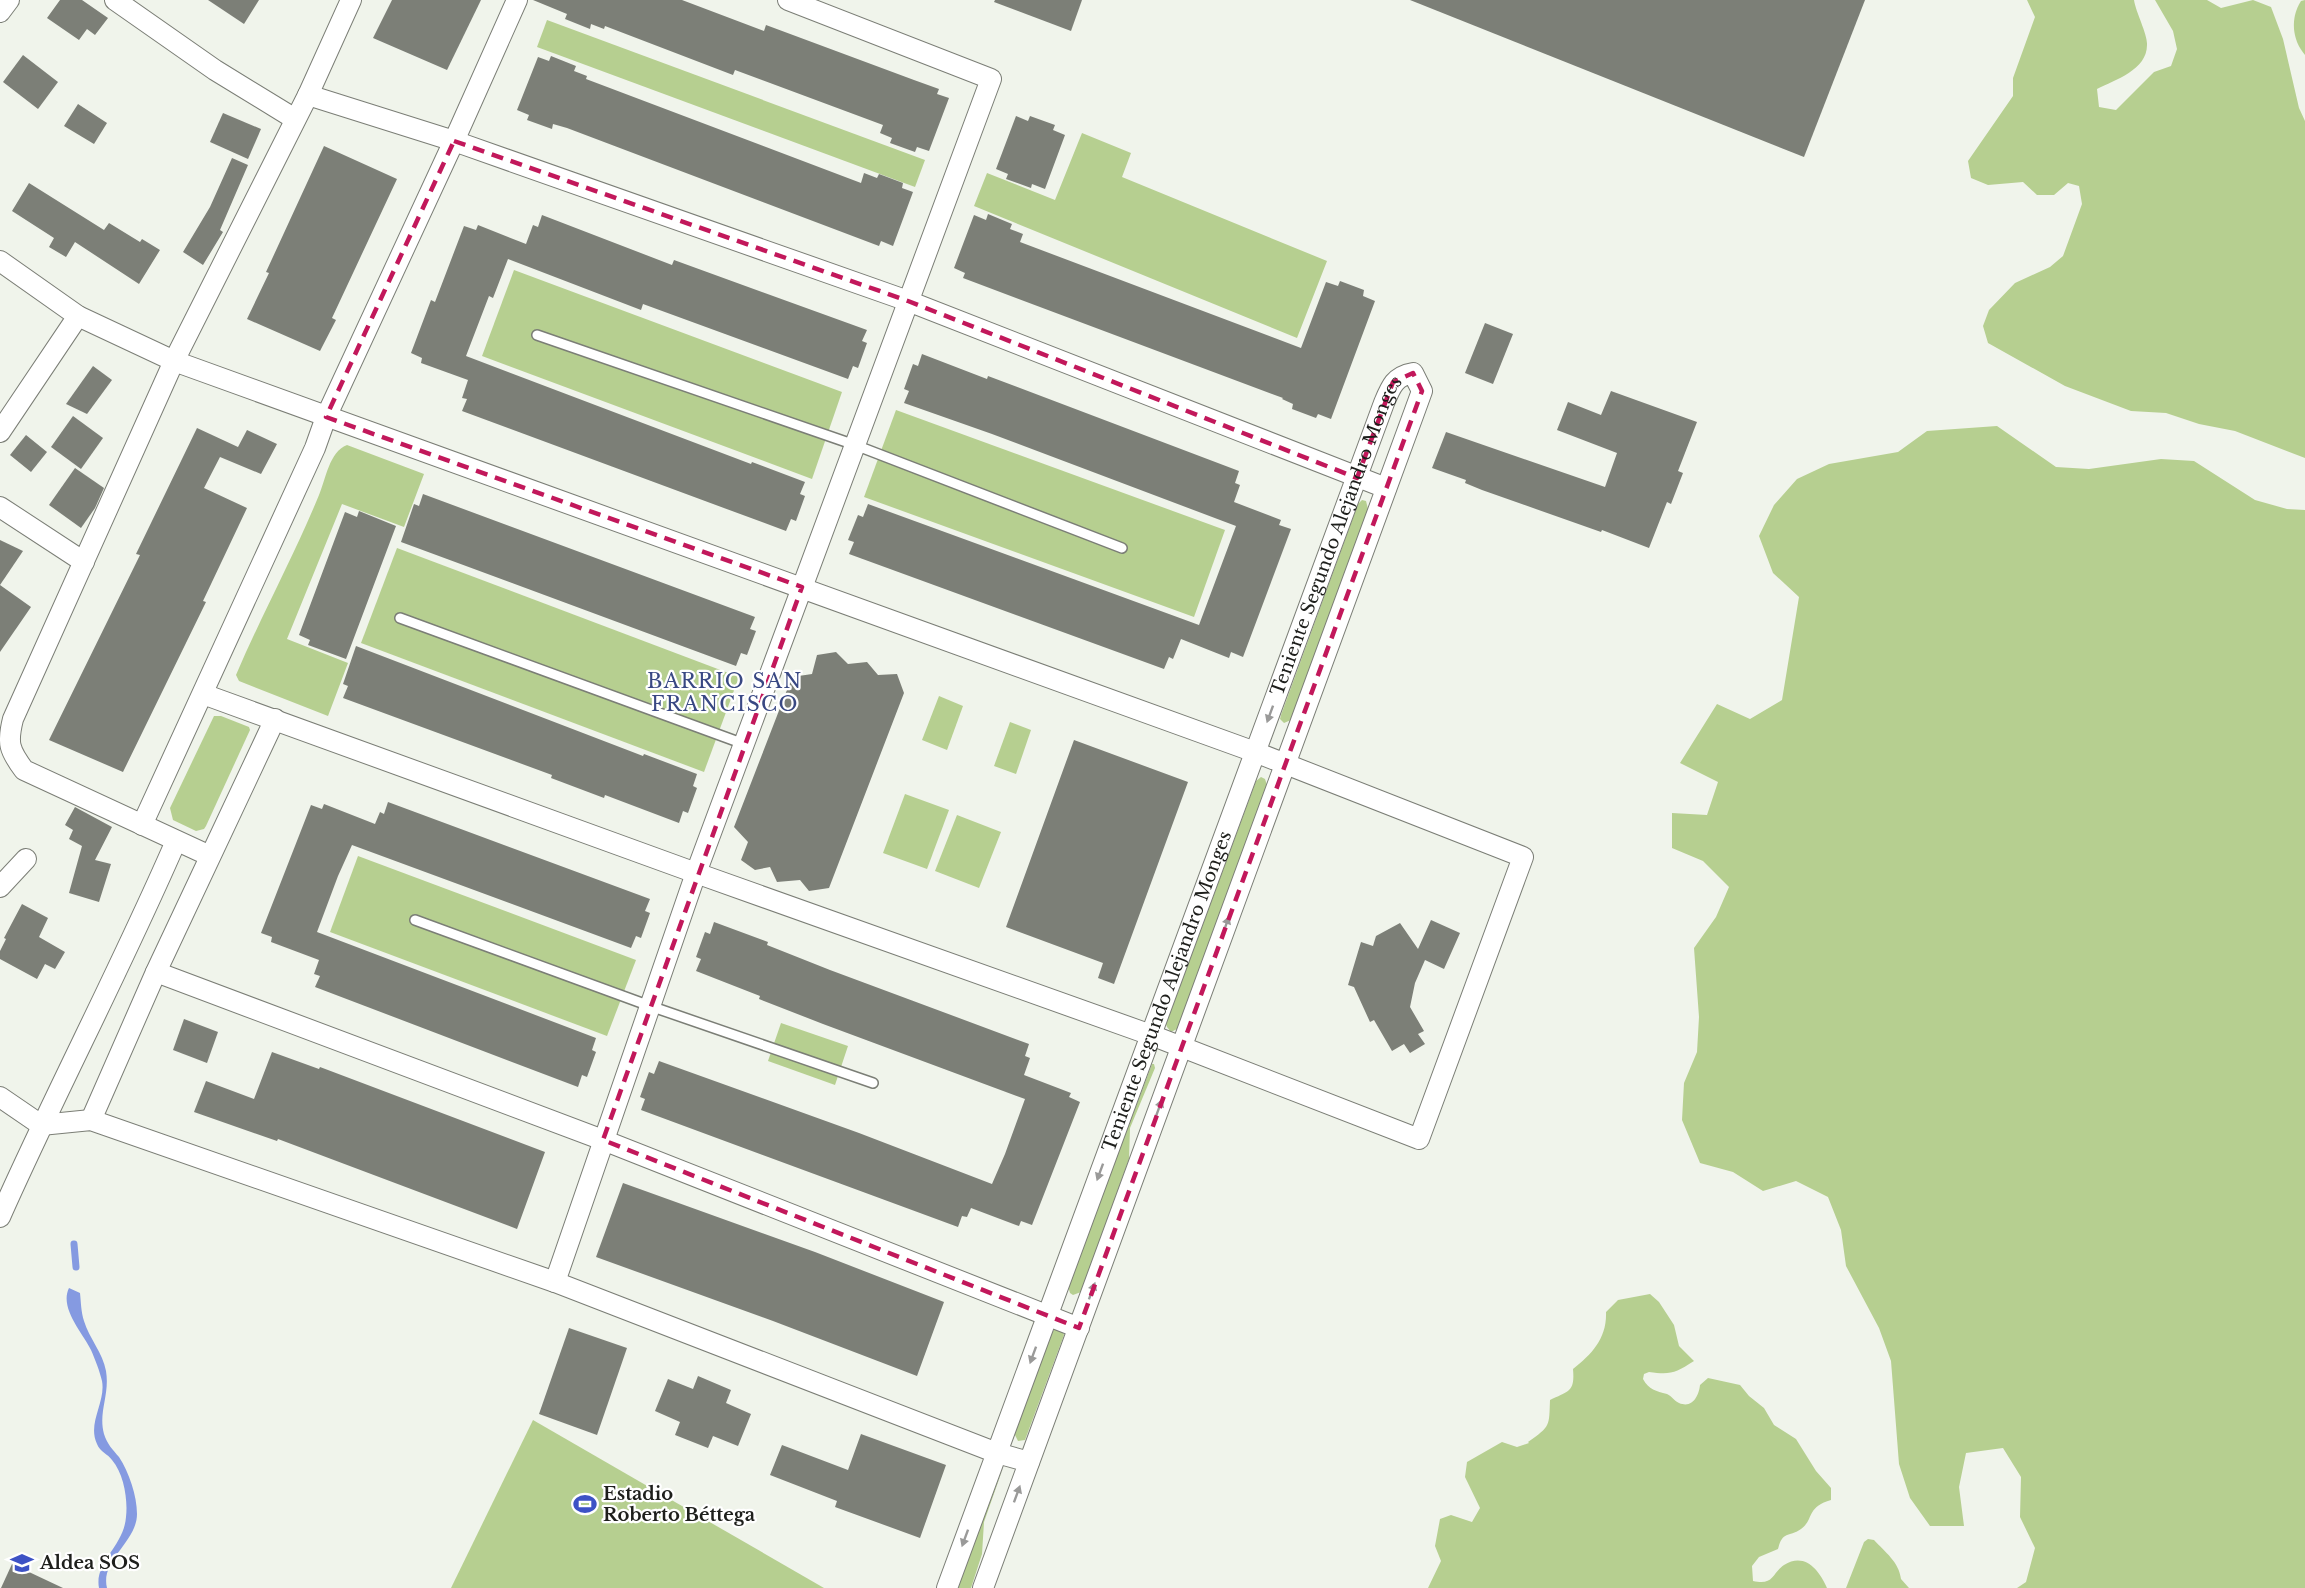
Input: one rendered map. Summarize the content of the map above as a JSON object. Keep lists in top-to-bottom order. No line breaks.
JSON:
{"streets":{"street":["Teniente Segundo Alejandro Monges"]},"districts":["BARRIO SAN FRANCISCO"],"places":{"sports":["Estadio Roberto Béttega"],"school or university":["Aldea SOS"]}}
